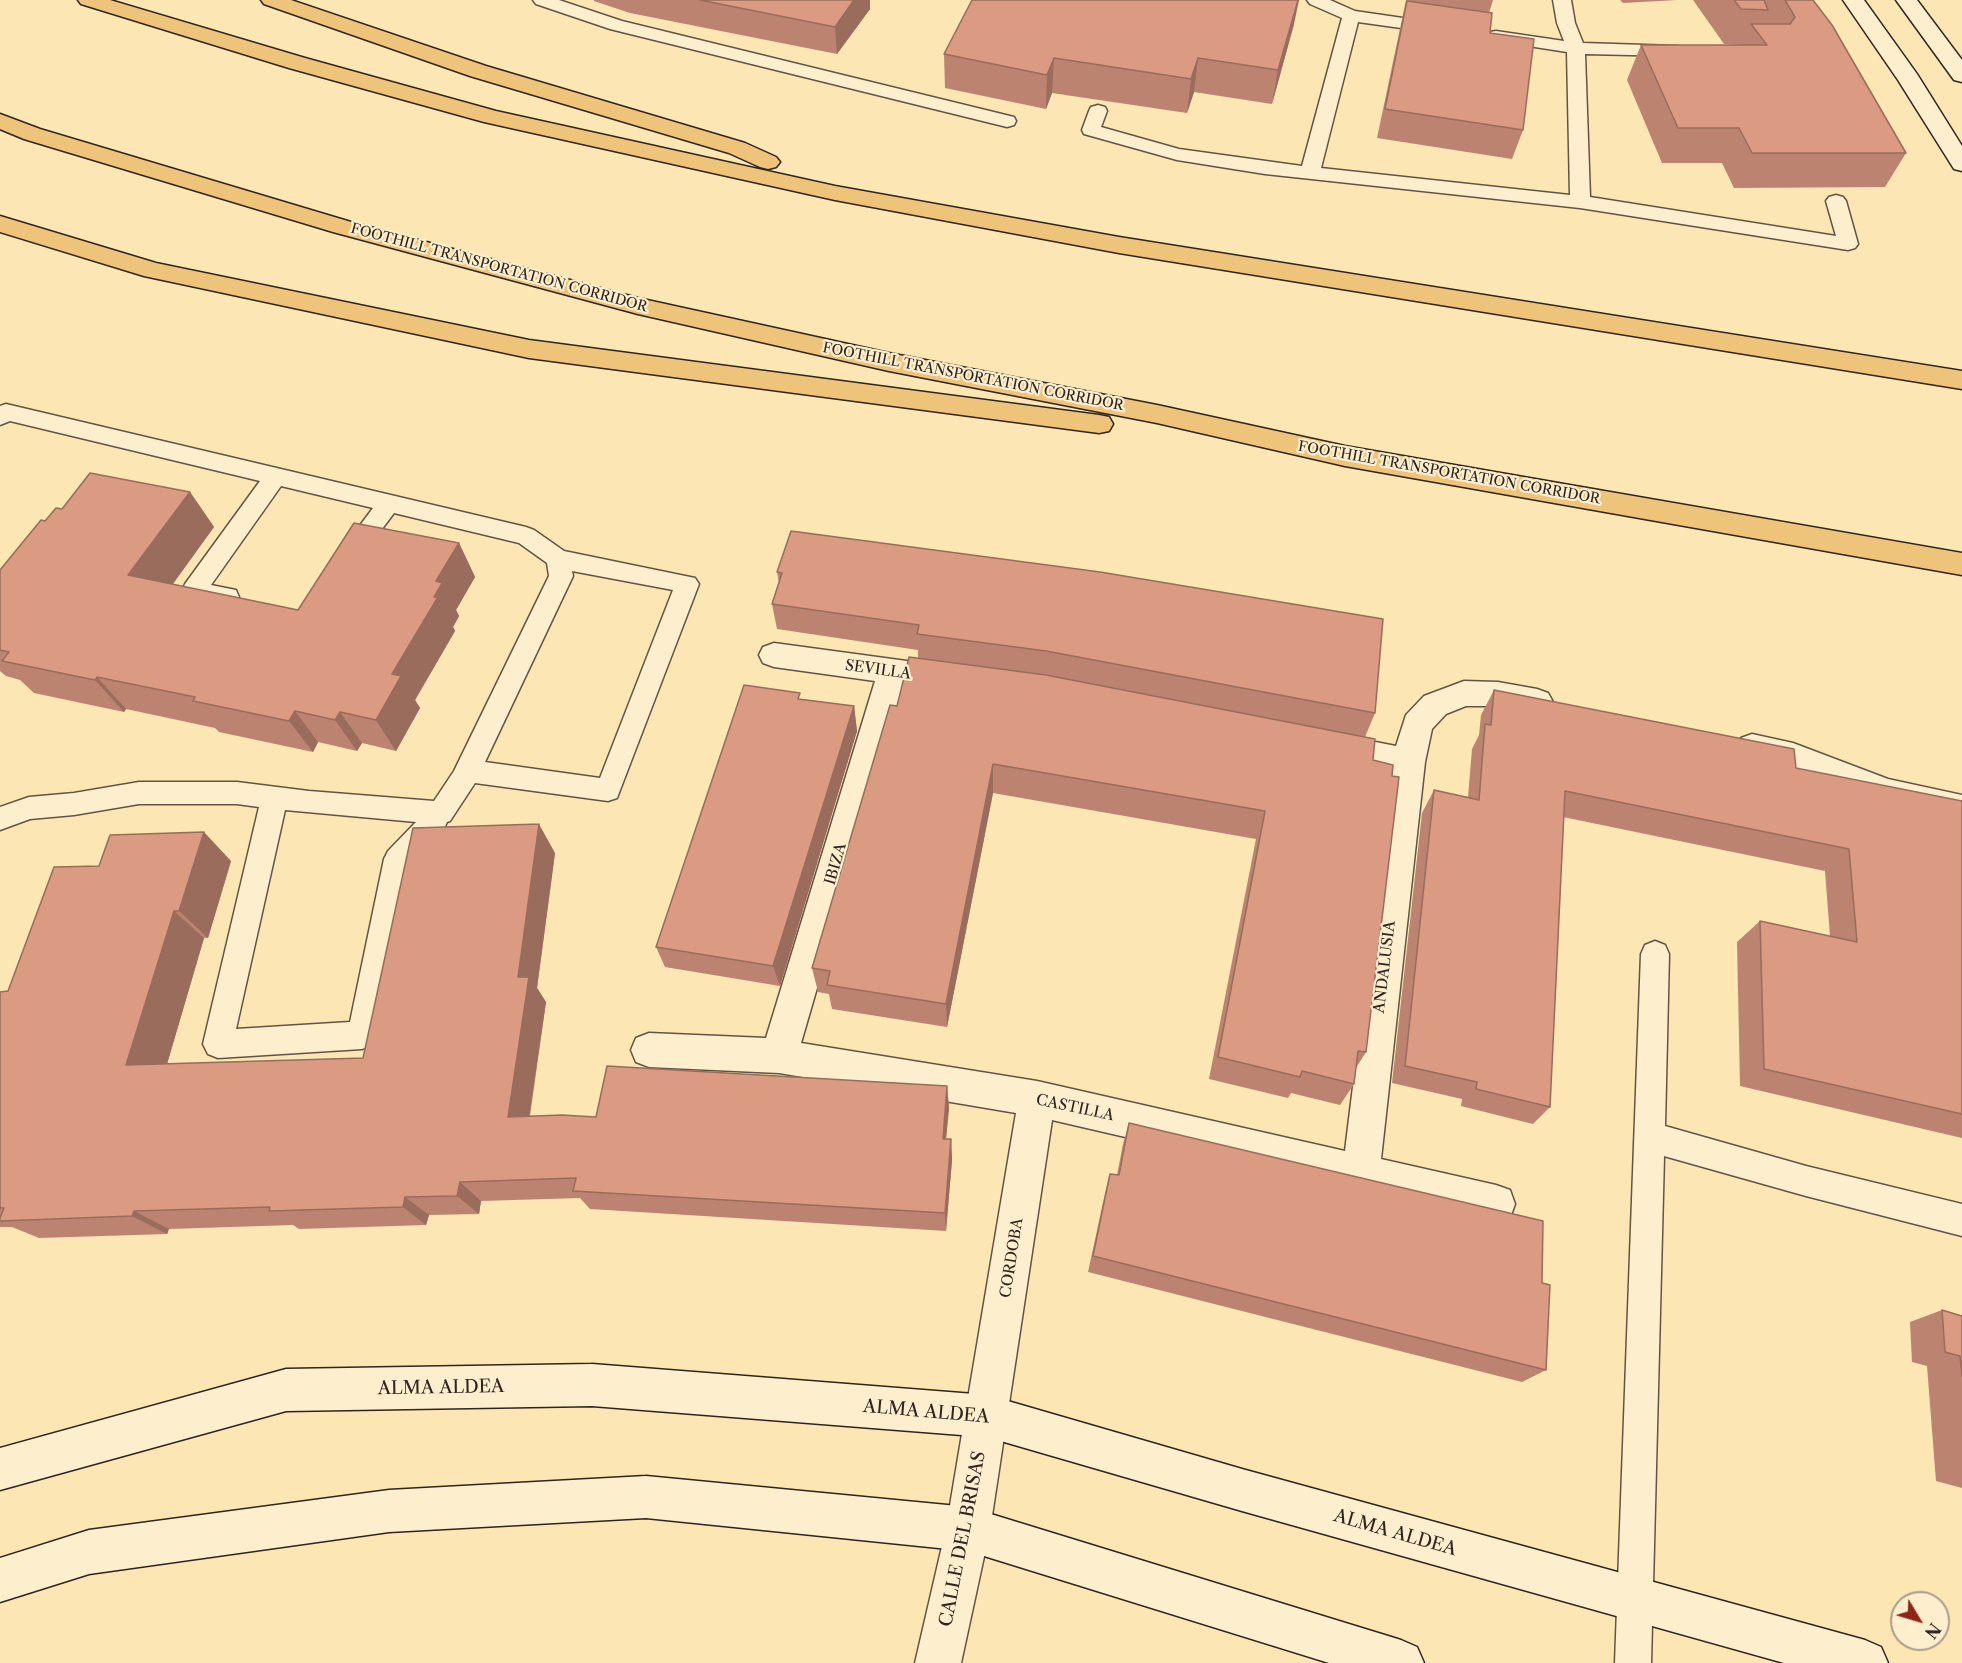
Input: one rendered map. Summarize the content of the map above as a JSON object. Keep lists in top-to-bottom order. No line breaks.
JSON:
{"streets":{"highway":["FOOTHILL TRANSPORTATION CORRIDOR"],"main road":["SEVILLA","IBIZA","ANDALUSIA","CASTILLA","CORDOBA","ALMA ALDEA","CALLE DEL BRISAS"]},"crossings":[["SEVILLA","IBIZA"],["IBIZA","CASTILLA"],["ANDALUSIA","CASTILLA"],["CASTILLA","CORDOBA"],["CORDOBA","ALMA ALDEA"],["CORDOBA","CALLE DEL BRISAS"],["ALMA ALDEA","CALLE DEL BRISAS"]],"north":"bottom right"}
